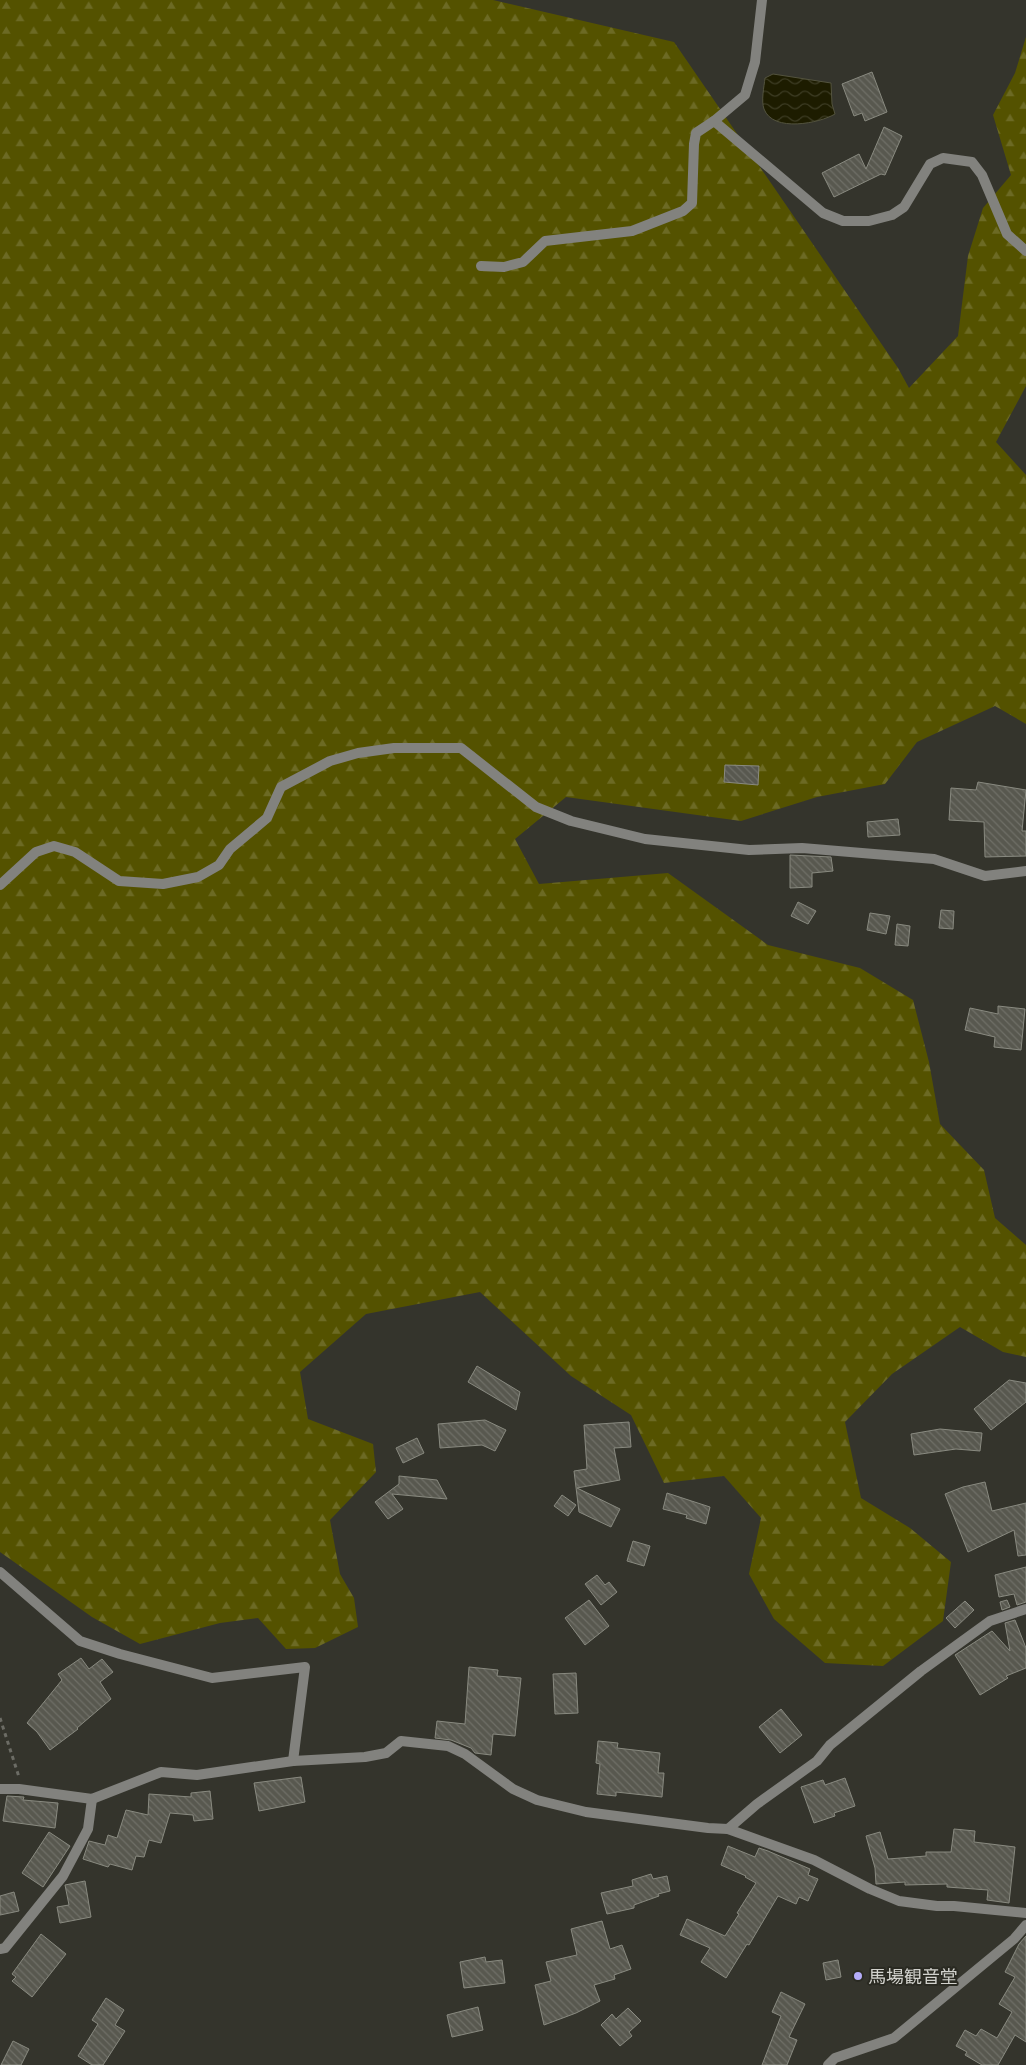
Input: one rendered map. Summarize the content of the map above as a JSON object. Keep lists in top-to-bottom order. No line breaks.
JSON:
{"places":["馬場観音堂"]}
